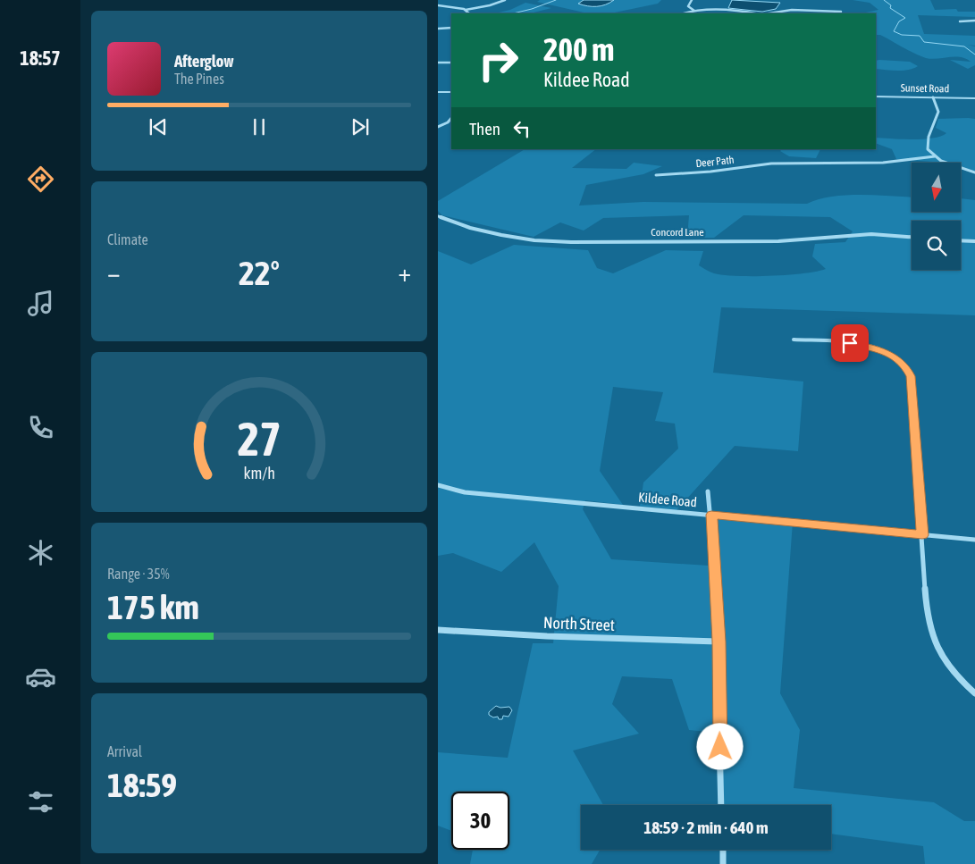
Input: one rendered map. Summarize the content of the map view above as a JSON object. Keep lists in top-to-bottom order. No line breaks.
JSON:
{"streets":{"street":["Sunset Road","Deer Path","Concord Lane","Kildee Road","North Street"]},"north":"bottom","page":{"tabs":"18:57","turn":["200 m","Kildee Road"],"song":["Afterglow","The Pines"],"then":"Then","tile":["Climate",["Range · 35%","175 km"],["Arrival","18:59"]],"heat":["−","22°","+"],"limit":"30","trip":"18:59 · 2 min · 640 m","gauge":["27","km/h"]}}
